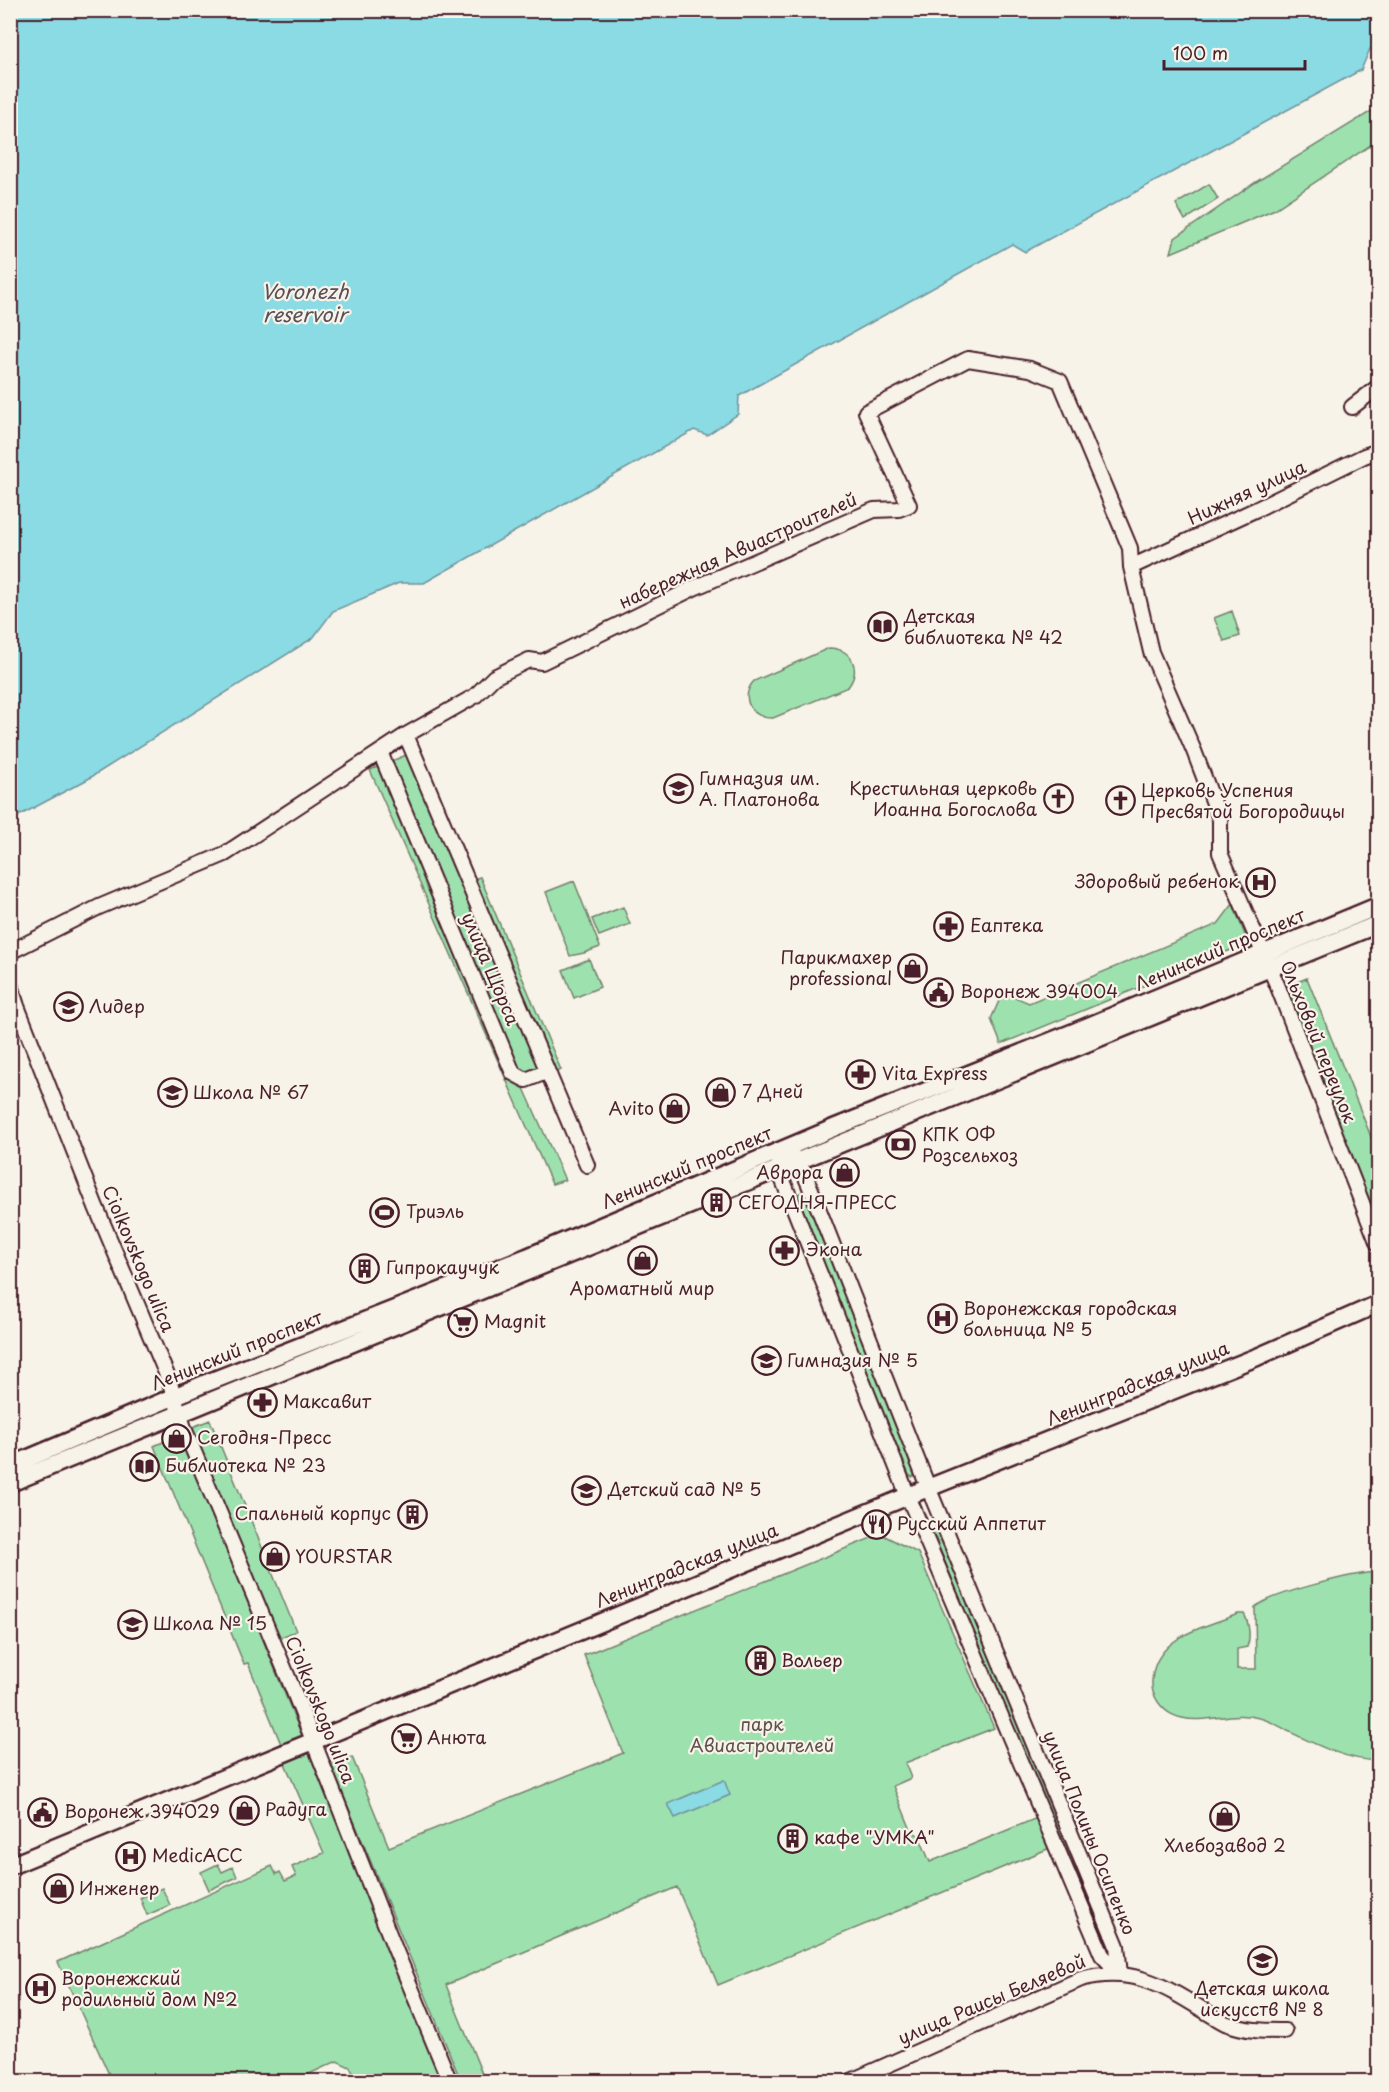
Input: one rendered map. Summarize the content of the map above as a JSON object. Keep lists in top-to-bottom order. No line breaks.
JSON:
{"streets":{"main road":["Ленинский проспект","Ленинградская улица"],"street":["Нижняя улица","набережная Авиастроителей","улица Щорса","Ольховый переулок","Ciolkovskogo ulica","улица Полины Осипенко","улица Раисы Беляевой"]},"crossings":[["Нижняя улица","Ольховый переулок"],["набережная Авиастроителей","улица Щорса"],["набережная Авиастроителей","Ольховый переулок"],["Ленинский проспект","Ольховый переулок"],["Ленинский проспект","Ciolkovskogo ulica"],["Ленинский проспект","улица Полины Осипенко"],["Ciolkovskogo ulica","Ленинградская улица"],["Ленинградская улица","улица Полины Осипенко"],["улица Полины Осипенко","улица Раисы Беляевой"]],"water":["Voronezh reservoir"],"parks":["парк Авиастроителей"],"places":{"library":["Детская библиотека № 42","Библиотека № 23"],"school or university":["Гимназия им. А. Платонова","Лидер","Школа № 67","Гимназия № 5","Детский сад № 5","Школа № 15","Детская школа искусств № 8"],"church":["Крестильная церковь Иоанна Богослова","Церковь Успения Пресвятой Богородицы"],"hospital":["Здоровый ребенок","Воронежская городская больница № 5","MedicACC","Воронежский родильный дом №2"],"pharmacy":["Еаптека","Vita Express","Экона","Максавит"],"shop":["Парикмахер professional","7 Дней","Avito","Аврора","Ароматный мир","Сегодня-Пресс","YOURSTAR","Радуга","Хлебозавод 2","Инженер"],"public building":["Воронеж 394004","Воронеж 394029"],"bank":["КПК ОФ Розсельхоз"],"building":["СЕГОДНЯ-ПРЕСС","Гипрокаучук","Спальный корпус","Вольер","кафе \"УМКА\""],"sports":["Триэль"],"supermarket":["Magnit","Анюта"],"restaurant":["Русский Аппетит"]},"scale_bar":"100 m"}
